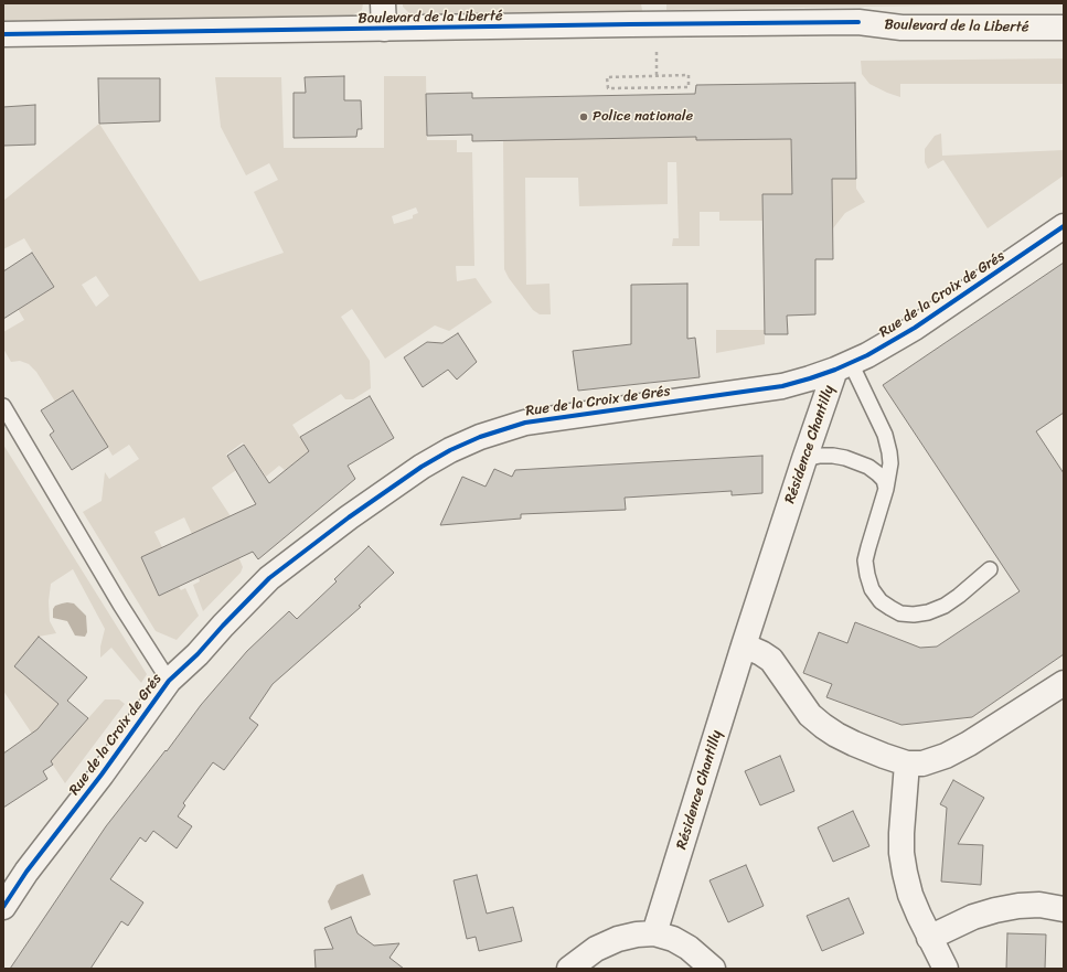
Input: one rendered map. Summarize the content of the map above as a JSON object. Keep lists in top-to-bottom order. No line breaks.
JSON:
{"streets":{"street":["Boulevard de la Liberté","Rue de la Croix de Grés","Résidence Chantilly"]},"crossings":[["Rue de la Croix de Grés","Résidence Chantilly"]],"places":["Police nationale"]}
